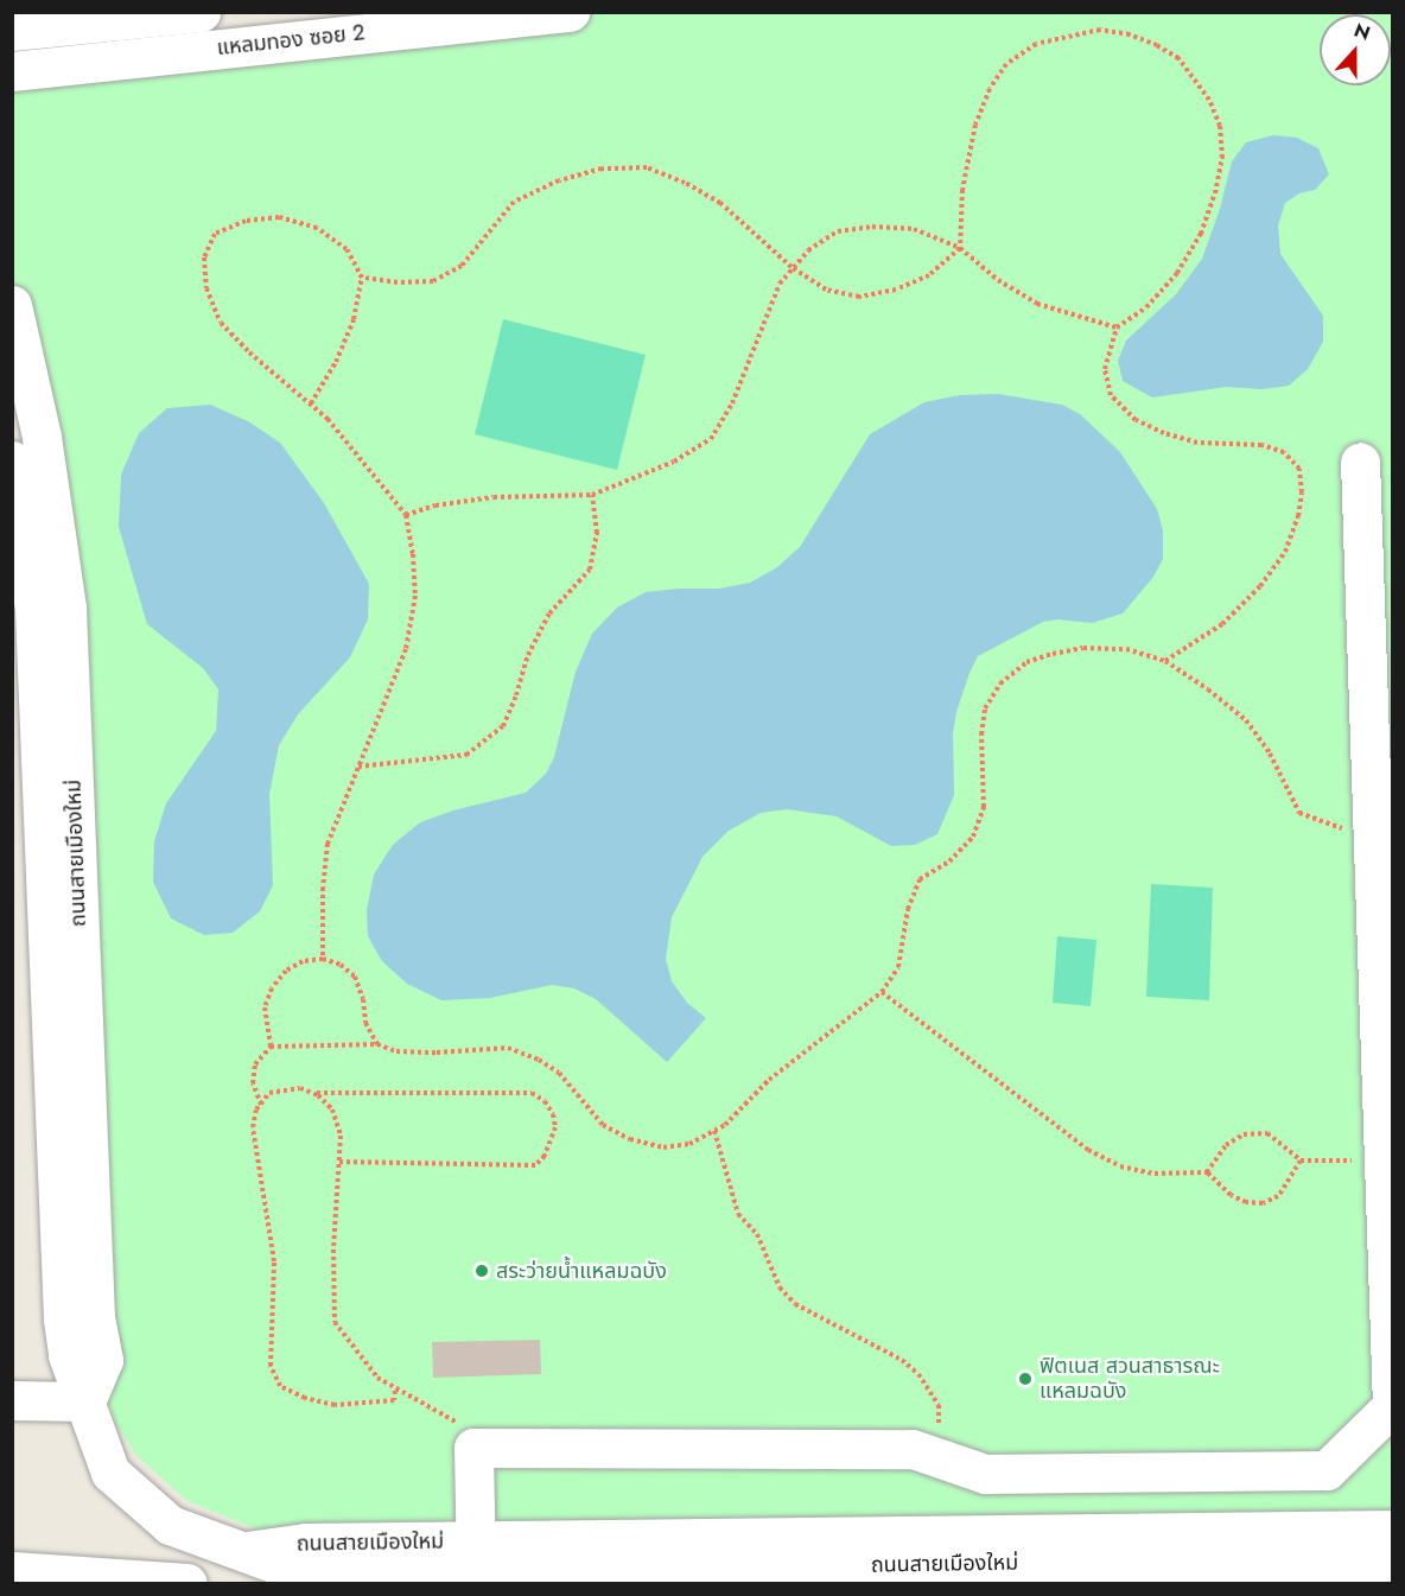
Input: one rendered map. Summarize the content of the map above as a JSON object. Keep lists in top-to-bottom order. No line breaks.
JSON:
{"streets":{"street":["แหลมทอง ซอย 2","ถนนสายเมืองใหม่"]},"places":["สระว่ายน้ำแหลมฉบัง","ฟิตเนส สวนสาธารณะ แหลมฉบัง"],"north":"top"}
